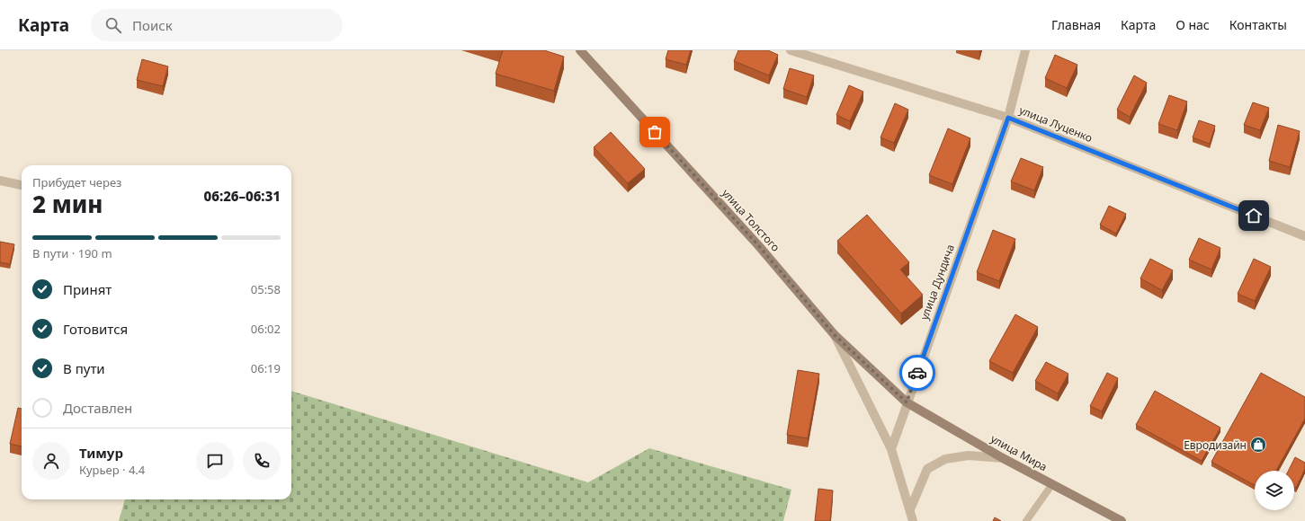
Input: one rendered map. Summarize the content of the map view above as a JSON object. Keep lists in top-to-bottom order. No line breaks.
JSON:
{"streets":{"main road":["улица Толстого","улица Мира"],"street":["улица Луценко","улица Дундича"]},"crossings":[["улица Луценко","улица Дундича"],["улица Толстого","улица Дундича"],["улица Толстого","улица Мира"],["улица Дундича","улица Мира"]],"places":{"shop":["Евродизайн"]},"page":{"header":"Карта","search":"Поиск","nav":["Главная","Карта","О нас","Контакты"],"heading":["2 мин","Прибудет через","06:26–06:31"],"panel":["Тимур","Курьер · 4.4"],"bar":"В пути · 190 m","list":[["Принят","05:58"],["Готовится","06:02"],["В пути","06:19"],"Доставлен"]}}
